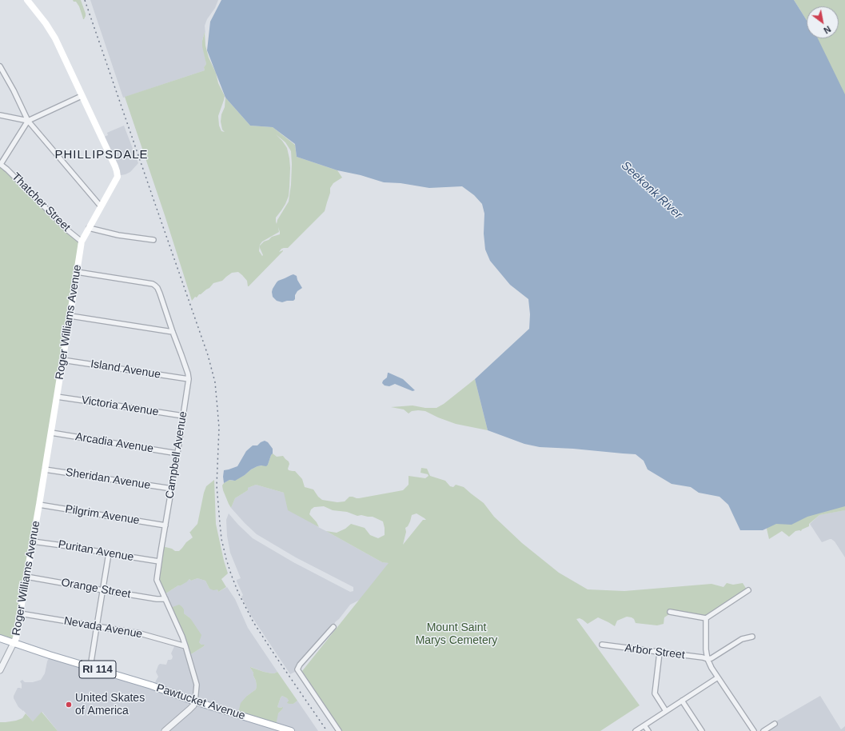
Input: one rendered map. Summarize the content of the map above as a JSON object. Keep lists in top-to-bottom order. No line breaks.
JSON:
{"streets":{"main road":["Roger Williams Avenue","RI 114","Pawtucket Avenue"],"street":["Thatcher Street","Island Avenue","Victoria Avenue","Arcadia Avenue","Campbell Avenue","Sheridan Avenue","Pilgrim Avenue","Puritan Avenue","Orange Street","Nevada Avenue","Arbor Street"]},"crossings":[["Thatcher Street","Roger Williams Avenue"],["Roger Williams Avenue","Island Avenue"],["Roger Williams Avenue","Victoria Avenue"],["Roger Williams Avenue","Arcadia Avenue"],["Roger Williams Avenue","Campbell Avenue"],["Roger Williams Avenue","Sheridan Avenue"],["Roger Williams Avenue","Pilgrim Avenue"],["Roger Williams Avenue","Puritan Avenue"],["Roger Williams Avenue","Orange Street"],["Roger Williams Avenue","Nevada Avenue"],["Roger Williams Avenue","Pawtucket Avenue"],["Island Avenue","Campbell Avenue"],["Victoria Avenue","Campbell Avenue"],["Arcadia Avenue","Campbell Avenue"],["Campbell Avenue","Sheridan Avenue"],["Campbell Avenue","Pilgrim Avenue"],["Campbell Avenue","Puritan Avenue"],["Campbell Avenue","Orange Street"],["Campbell Avenue","Nevada Avenue"],["Campbell Avenue","Pawtucket Avenue"]],"districts":["PHILLIPSDALE"],"water":["Seekonk River"],"parks":["Mount Saint Marys Cemetery"],"places":["United Skates of America"],"north":"bottom right"}
